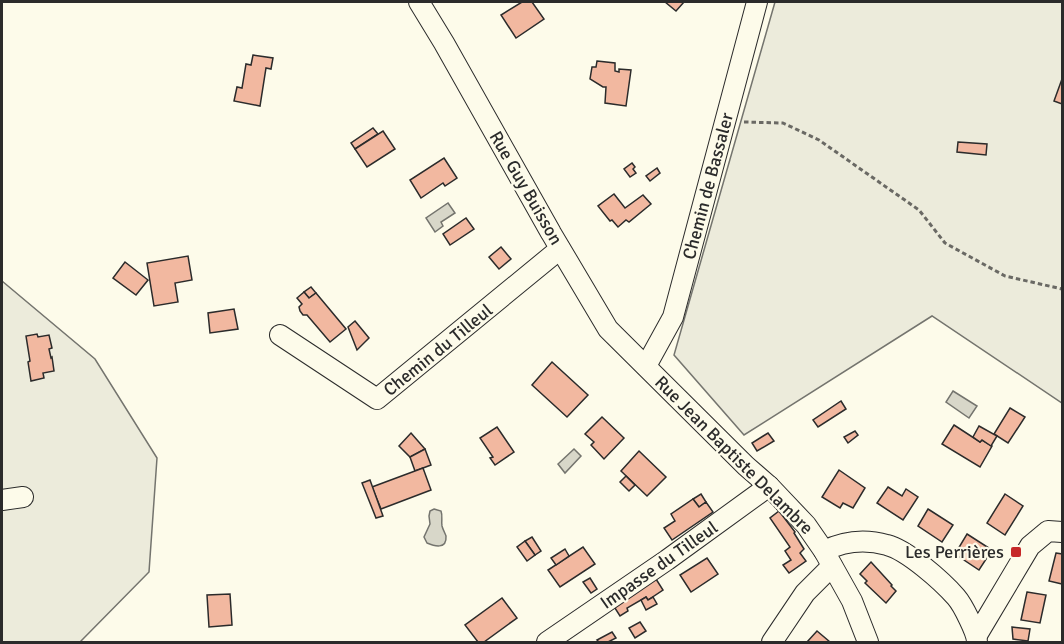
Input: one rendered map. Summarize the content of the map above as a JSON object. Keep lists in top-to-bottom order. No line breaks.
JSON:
{"streets":{"street":["Chemin de Bassaler","Rue Guy Buisson","Chemin du Tilleul","Rue Jean Baptiste Delambre","Impasse du Tilleul"]},"crossings":[["Chemin de Bassaler","Rue Guy Buisson"],["Chemin de Bassaler","Rue Jean Baptiste Delambre"],["Rue Guy Buisson","Chemin du Tilleul"],["Rue Guy Buisson","Rue Jean Baptiste Delambre"],["Rue Jean Baptiste Delambre","Impasse du Tilleul"]],"places":{"transit":["Les Perrières"]}}
